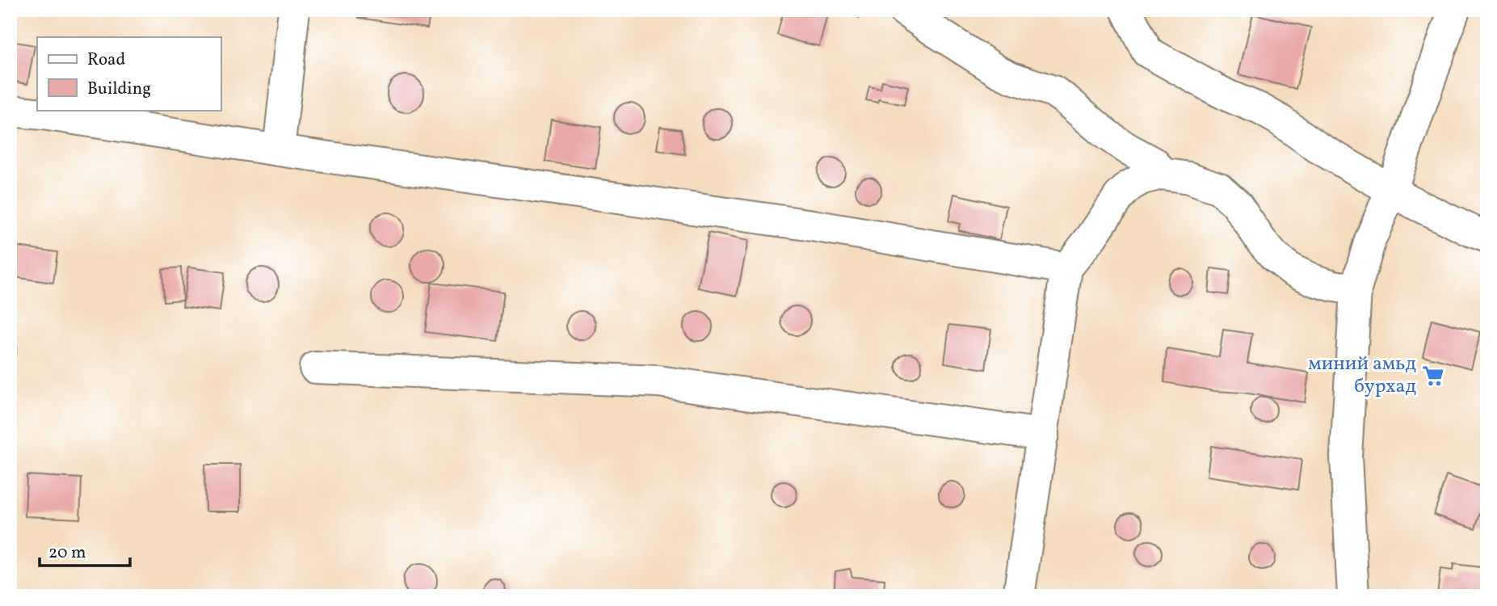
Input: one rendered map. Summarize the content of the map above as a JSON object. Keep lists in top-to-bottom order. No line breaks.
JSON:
{"places":{"supermarket":["миний амьд бурхад"]},"legend":["Road","Building"],"scale_bar":"20 m"}
